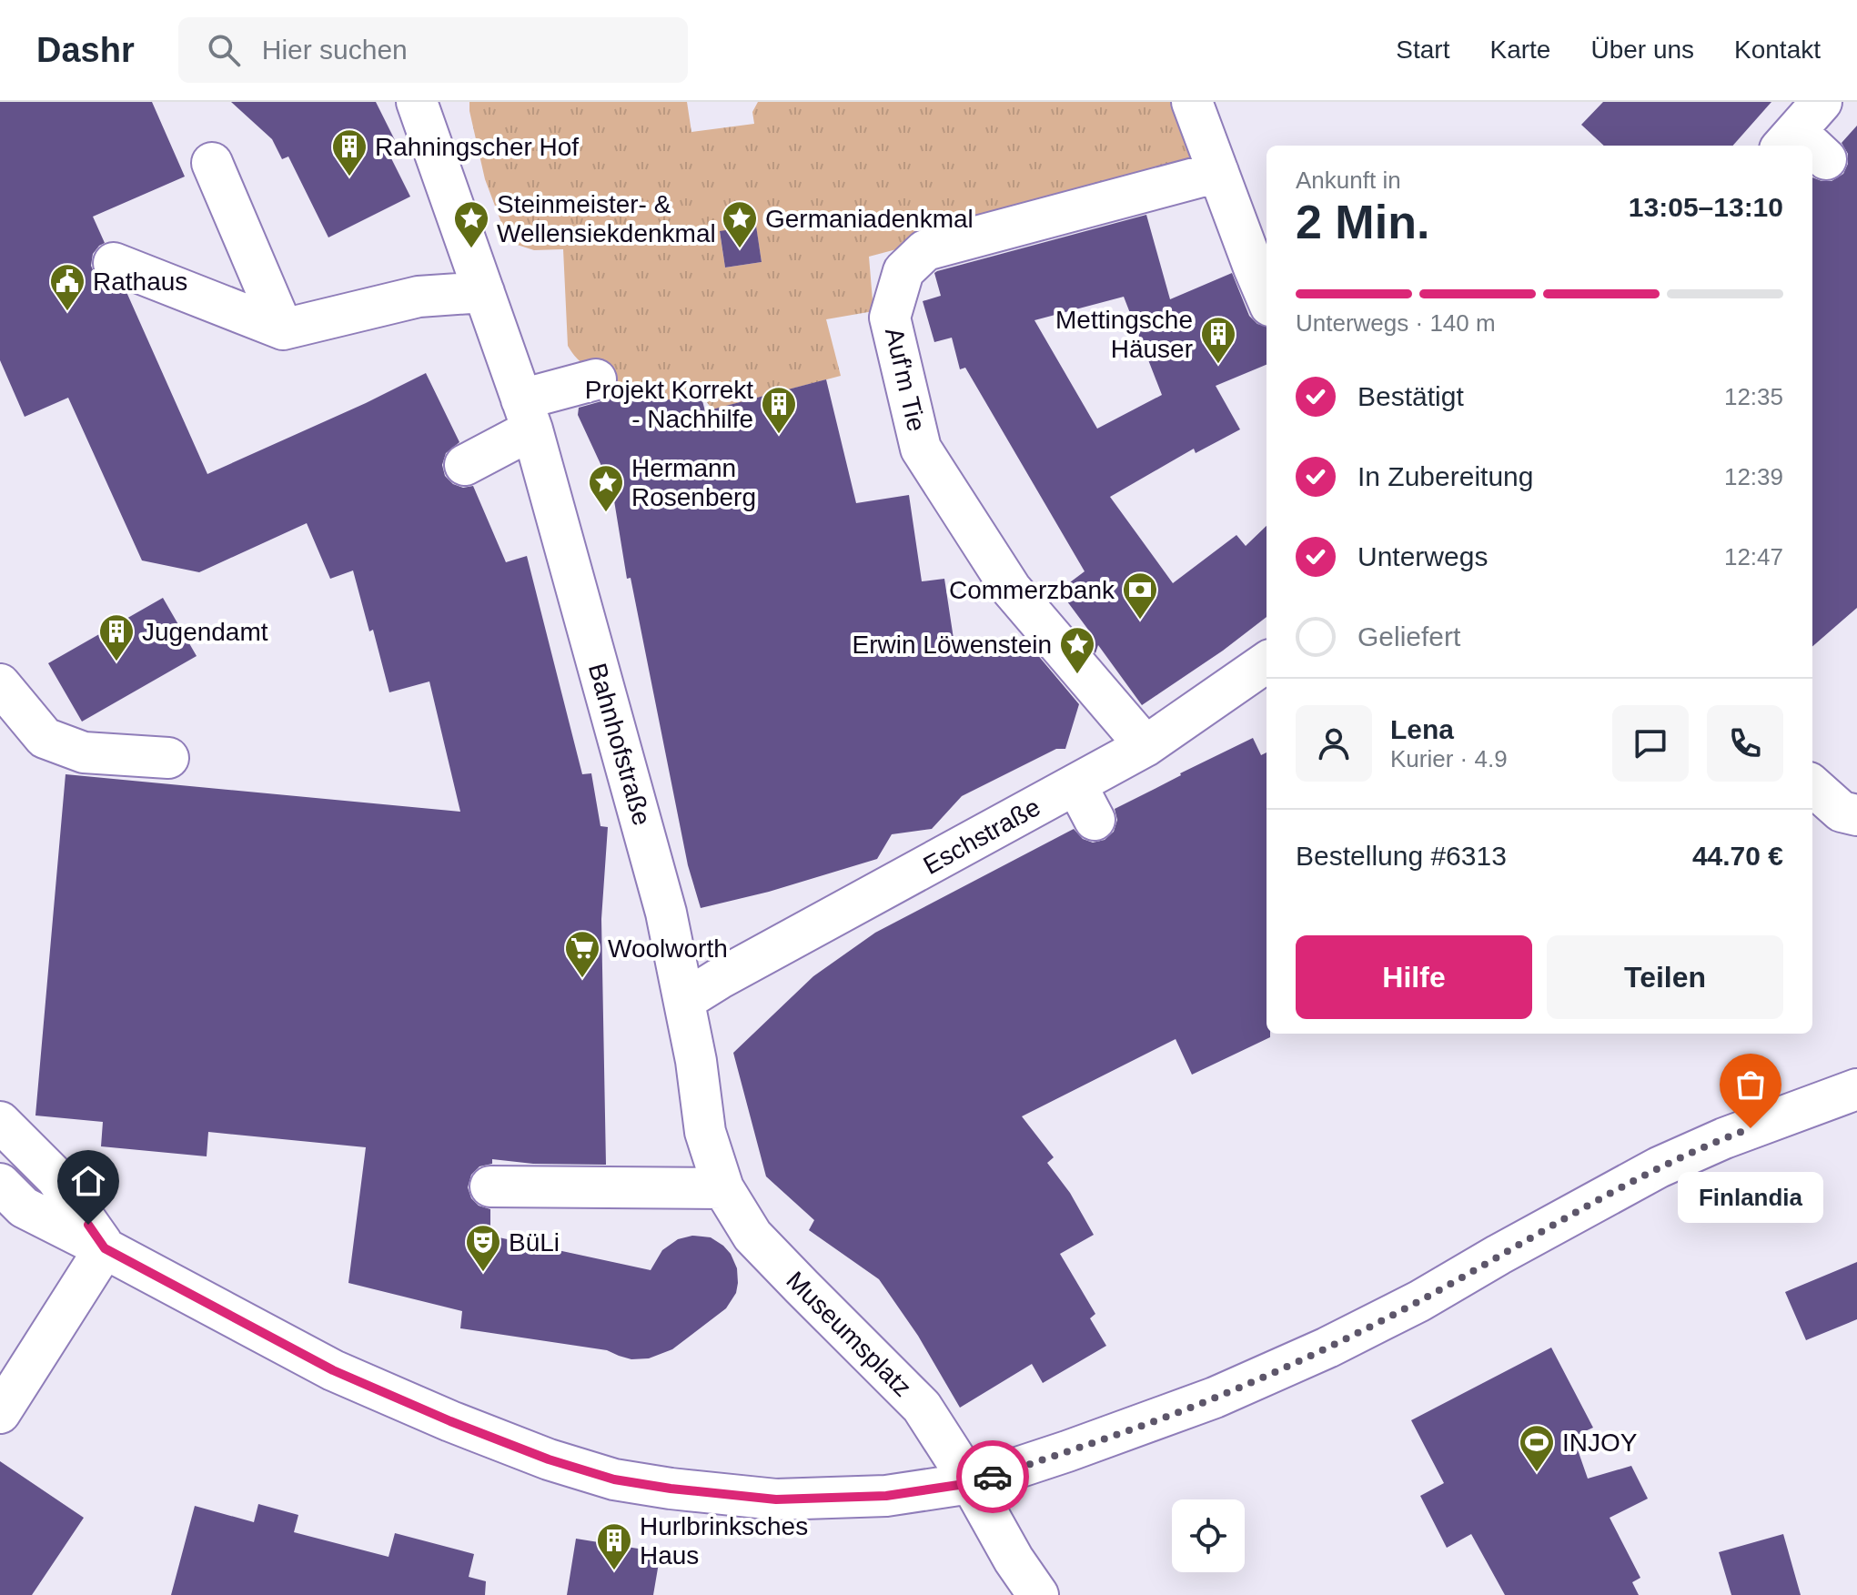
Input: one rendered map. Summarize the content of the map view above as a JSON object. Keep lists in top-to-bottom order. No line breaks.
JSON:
{"streets":{"street":["Auf'm Tie","Bahnhofstraße","Eschstraße","Museumsplatz"]},"crossings":[["Auf'm Tie","Eschstraße"],["Bahnhofstraße","Eschstraße"],["Bahnhofstraße","Museumsplatz"]],"places":{"building":["Rahningscher Hof","Mettingsche Häuser","Projekt Korrekt - Nachhilfe","Jugendamt","Hurlbrinksches Haus"],"place":["Steinmeister- & Wellensiekdenkmal","Germaniadenkmal","Hermann Rosenberg","Erwin Löwenstein"],"public building":["Rathaus"],"bank":["Commerzbank"],"supermarket":["Woolworth"],"other":["Finlandia"],"theatre":["BüLi"],"sports":["INJOY"]},"page":{"header":"Dashr","search":"Hier suchen","nav":["Start","Karte","Über uns","Kontakt"],"heading":["2 Min.","Ankunft in","13:05–13:10"],"panel":["Lena","Kurier · 4.9","Bestellung #6313","44.70 €"],"bar":"Unterwegs · 140 m","list":[["Bestätigt","12:35"],["In Zubereitung","12:39"],["Unterwegs","12:47"],"Geliefert"],"buttons":["Hilfe","Teilen"],"bubble":"Finlandia"}}
